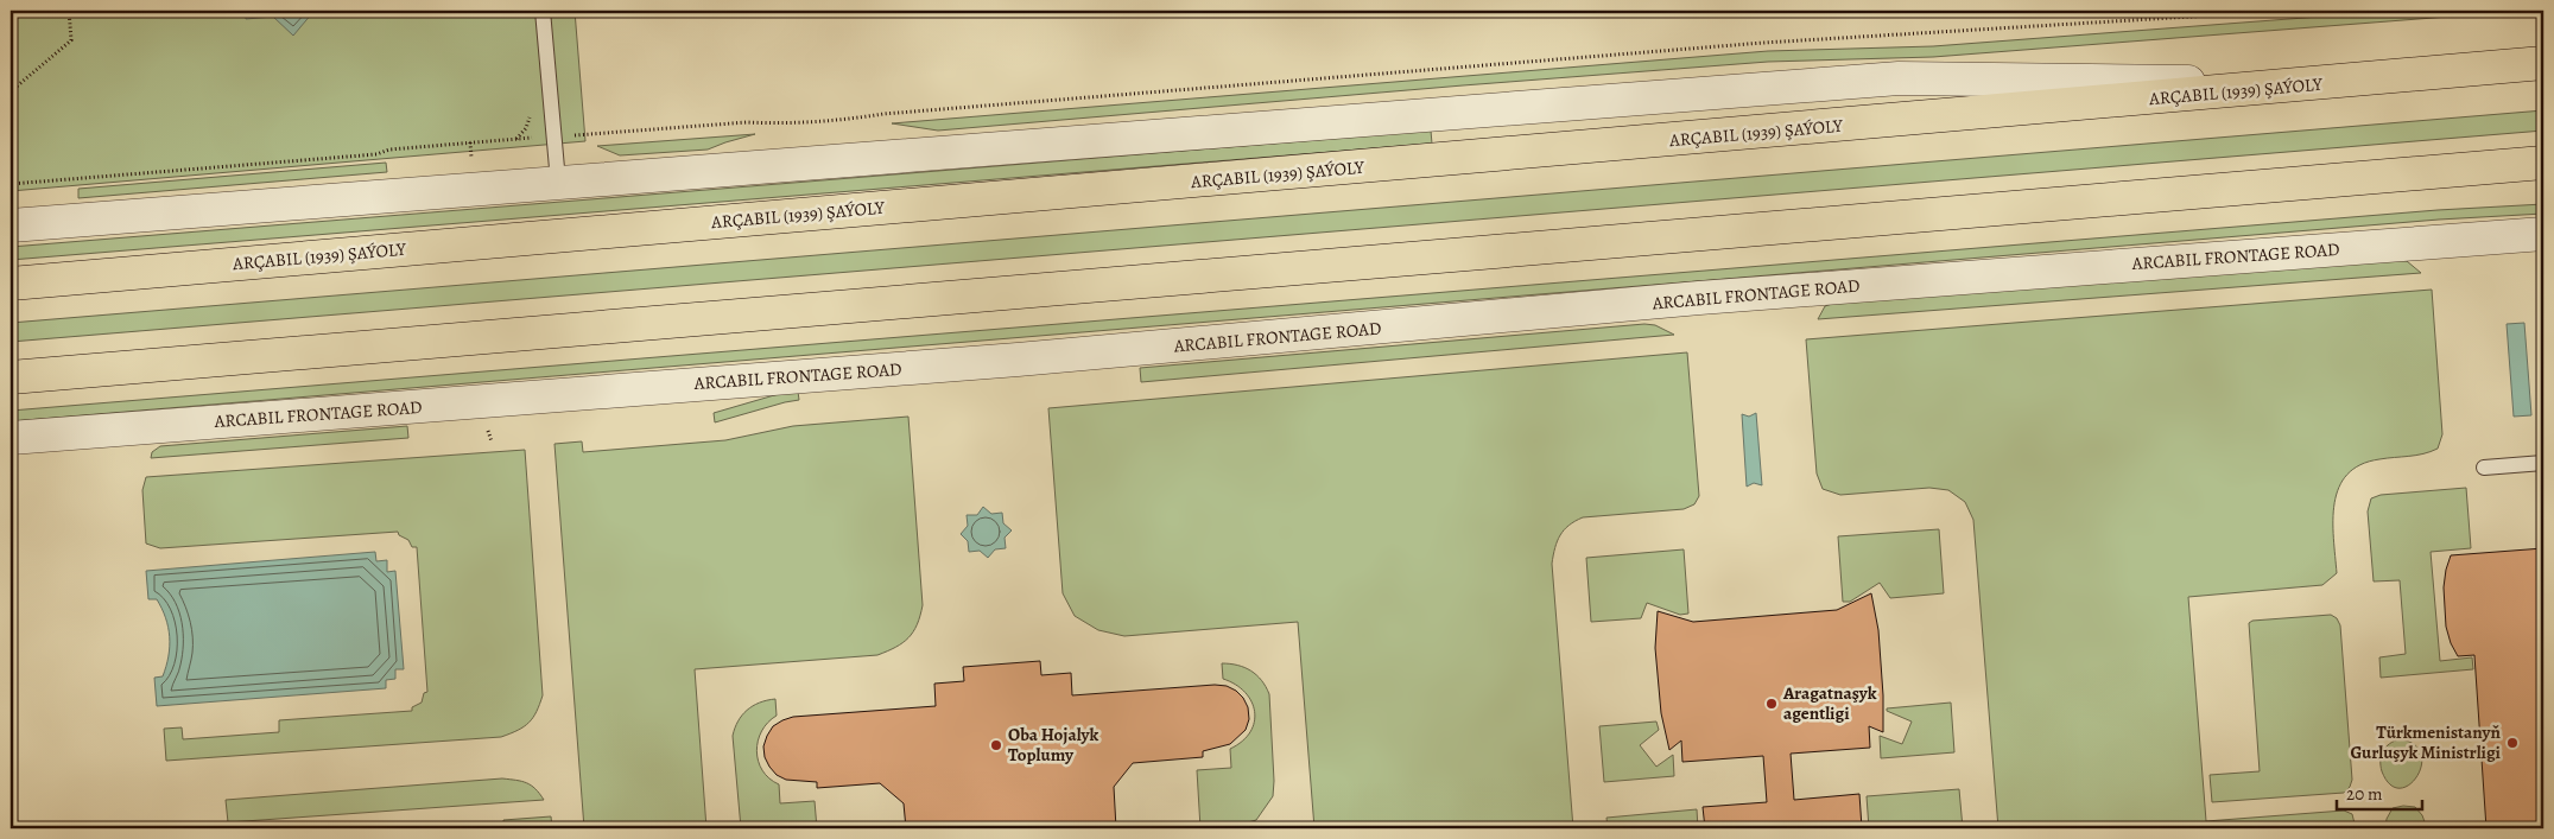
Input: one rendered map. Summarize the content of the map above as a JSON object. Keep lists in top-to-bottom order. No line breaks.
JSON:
{"streets":{"main road":["ARÇABIL (1939) ŞAÝOLY"],"street":["ARCABIL FRONTAGE ROAD"]},"places":["Aragatnaşyk agentligi","Türkmenistanyň Gurluşyk Ministrligi","Oba Hojalyk Toplumy"],"scale_bar":"20 m"}
